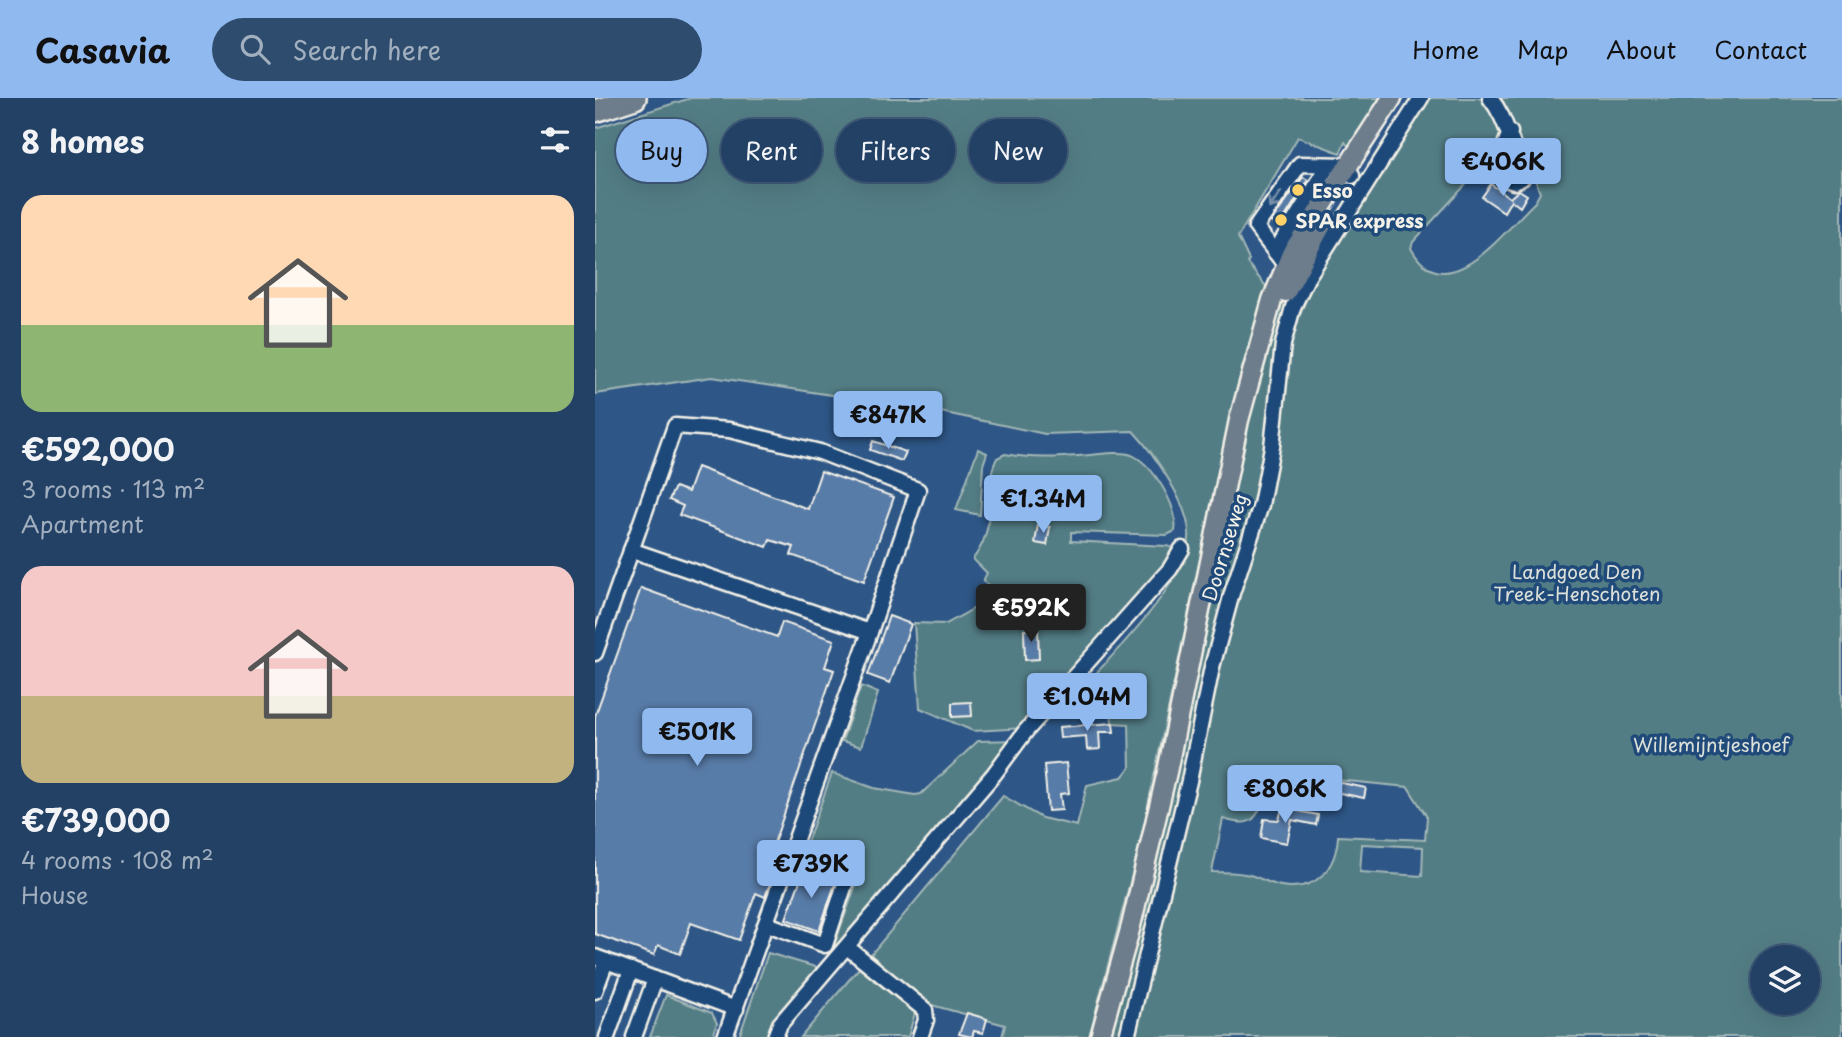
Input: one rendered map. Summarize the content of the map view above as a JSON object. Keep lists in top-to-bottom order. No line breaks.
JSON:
{"streets":{"main road":["Doornseweg"]},"parks":["Landgoed Den Treek-Henschoten","Willemijntjeshoef"],"places":["Esso","SPAR express"],"page":{"header":"Casavia","search":"Search here","nav":["Home","Map","About","Contact"],"heading":"8 homes","chip":["Buy","Rent","Filters","New"],"price":["€406K","€847K","€1.34M","€592K","€1.04M","€501K","€806K","€739K"],"list":[{"name":"€592,000","note":"3 rooms · 113 m² · Apartment"},{"name":"€739,000","note":"4 rooms · 108 m² · House"}]}}
